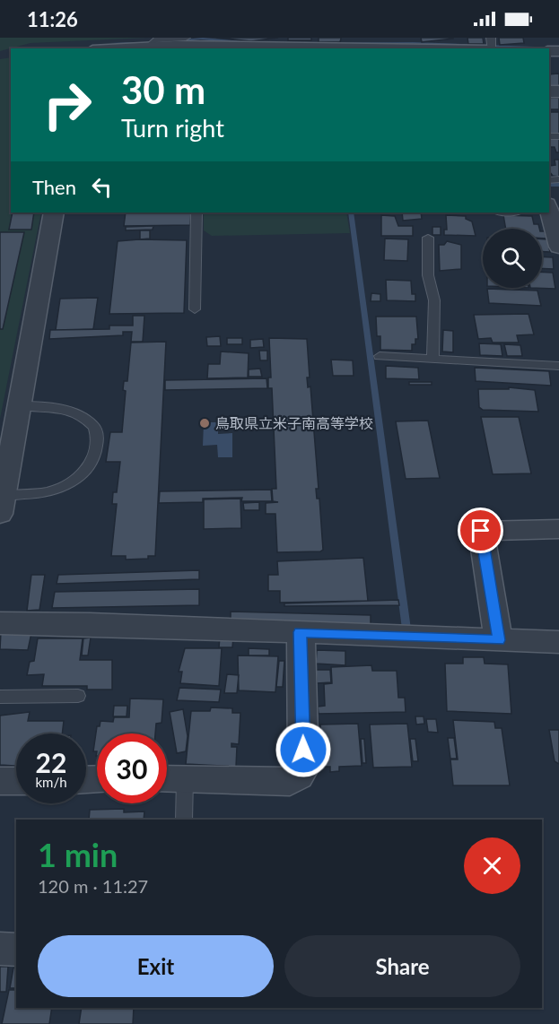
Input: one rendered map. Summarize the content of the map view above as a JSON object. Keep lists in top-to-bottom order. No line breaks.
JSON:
{"places":["鳥取県立米子南高等学校"],"page":{"status":"11:26","turn":["30 m","Turn right"],"then":"Then","speed":"22 km/h","limit":"30","heading":["1 min","120 m · 11:27"],"buttons":["Exit","Share"]}}
